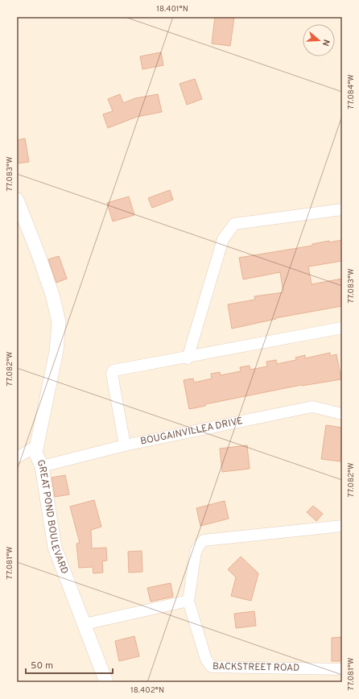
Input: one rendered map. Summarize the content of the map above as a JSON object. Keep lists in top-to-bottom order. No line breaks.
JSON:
{"streets":{"street":["BOUGAINVILLEA DRIVE","GREAT POND BOULEVARD","BACKSTREET ROAD"]},"crossings":[["BOUGAINVILLEA DRIVE","GREAT POND BOULEVARD"]],"scale_bar":"50 m","north":"right","coordinates":["18.401°N","77.084°W","77.083°W","77.082°W","77.081°W","18.402°N"]}
